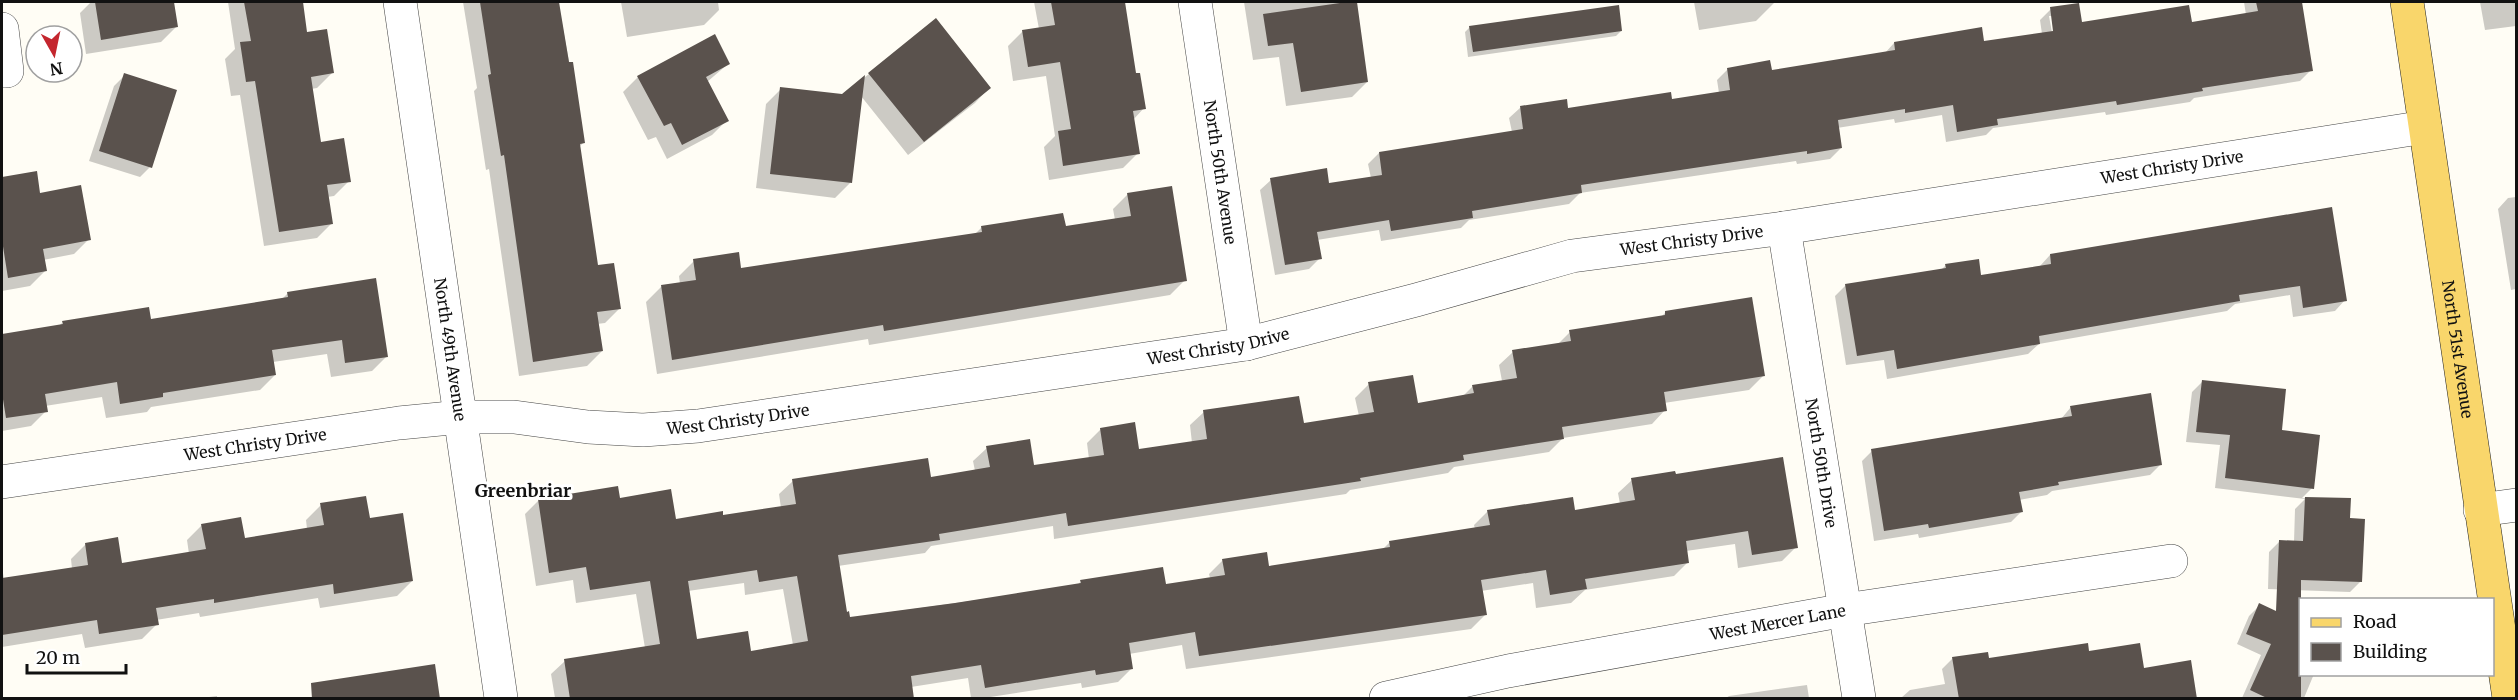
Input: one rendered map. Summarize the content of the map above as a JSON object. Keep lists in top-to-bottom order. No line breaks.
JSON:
{"streets":{"main road":["North 51st Avenue"],"street":["West Christy Drive","North 50th Avenue","North 49th Avenue","North 50th Drive","West Mercer Lane"]},"crossings":[["West Christy Drive","North 50th Avenue"],["West Christy Drive","North 49th Avenue"],["West Christy Drive","North 51st Avenue"],["West Christy Drive","North 50th Drive"],["North 50th Drive","West Mercer Lane"]],"districts":["Greenbriar"],"legend":["Road","Building"],"scale_bar":"20 m","north":"bottom"}
